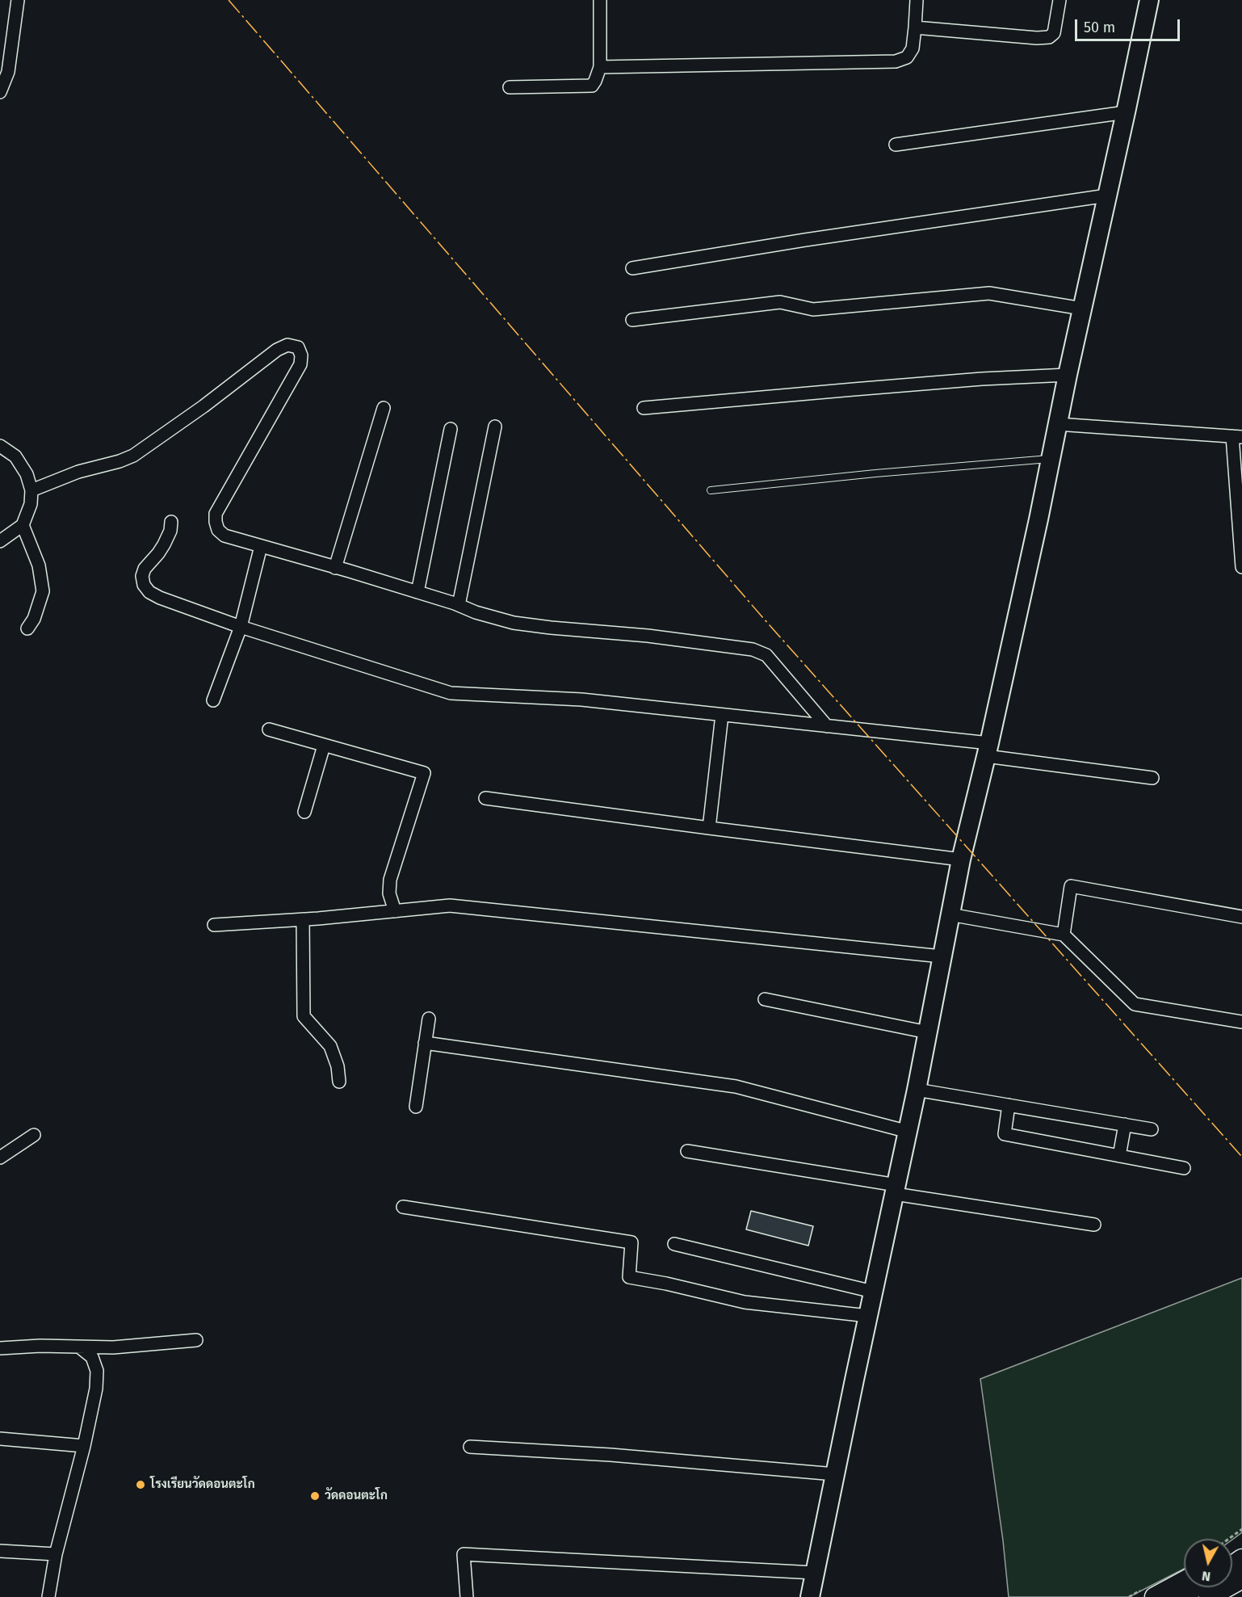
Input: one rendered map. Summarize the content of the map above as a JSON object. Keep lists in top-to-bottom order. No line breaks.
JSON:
{"places":["โรงเรียนวัดดอนตะโก","วัดดอนตะโก"],"scale_bar":"50 m","north":"bottom"}
